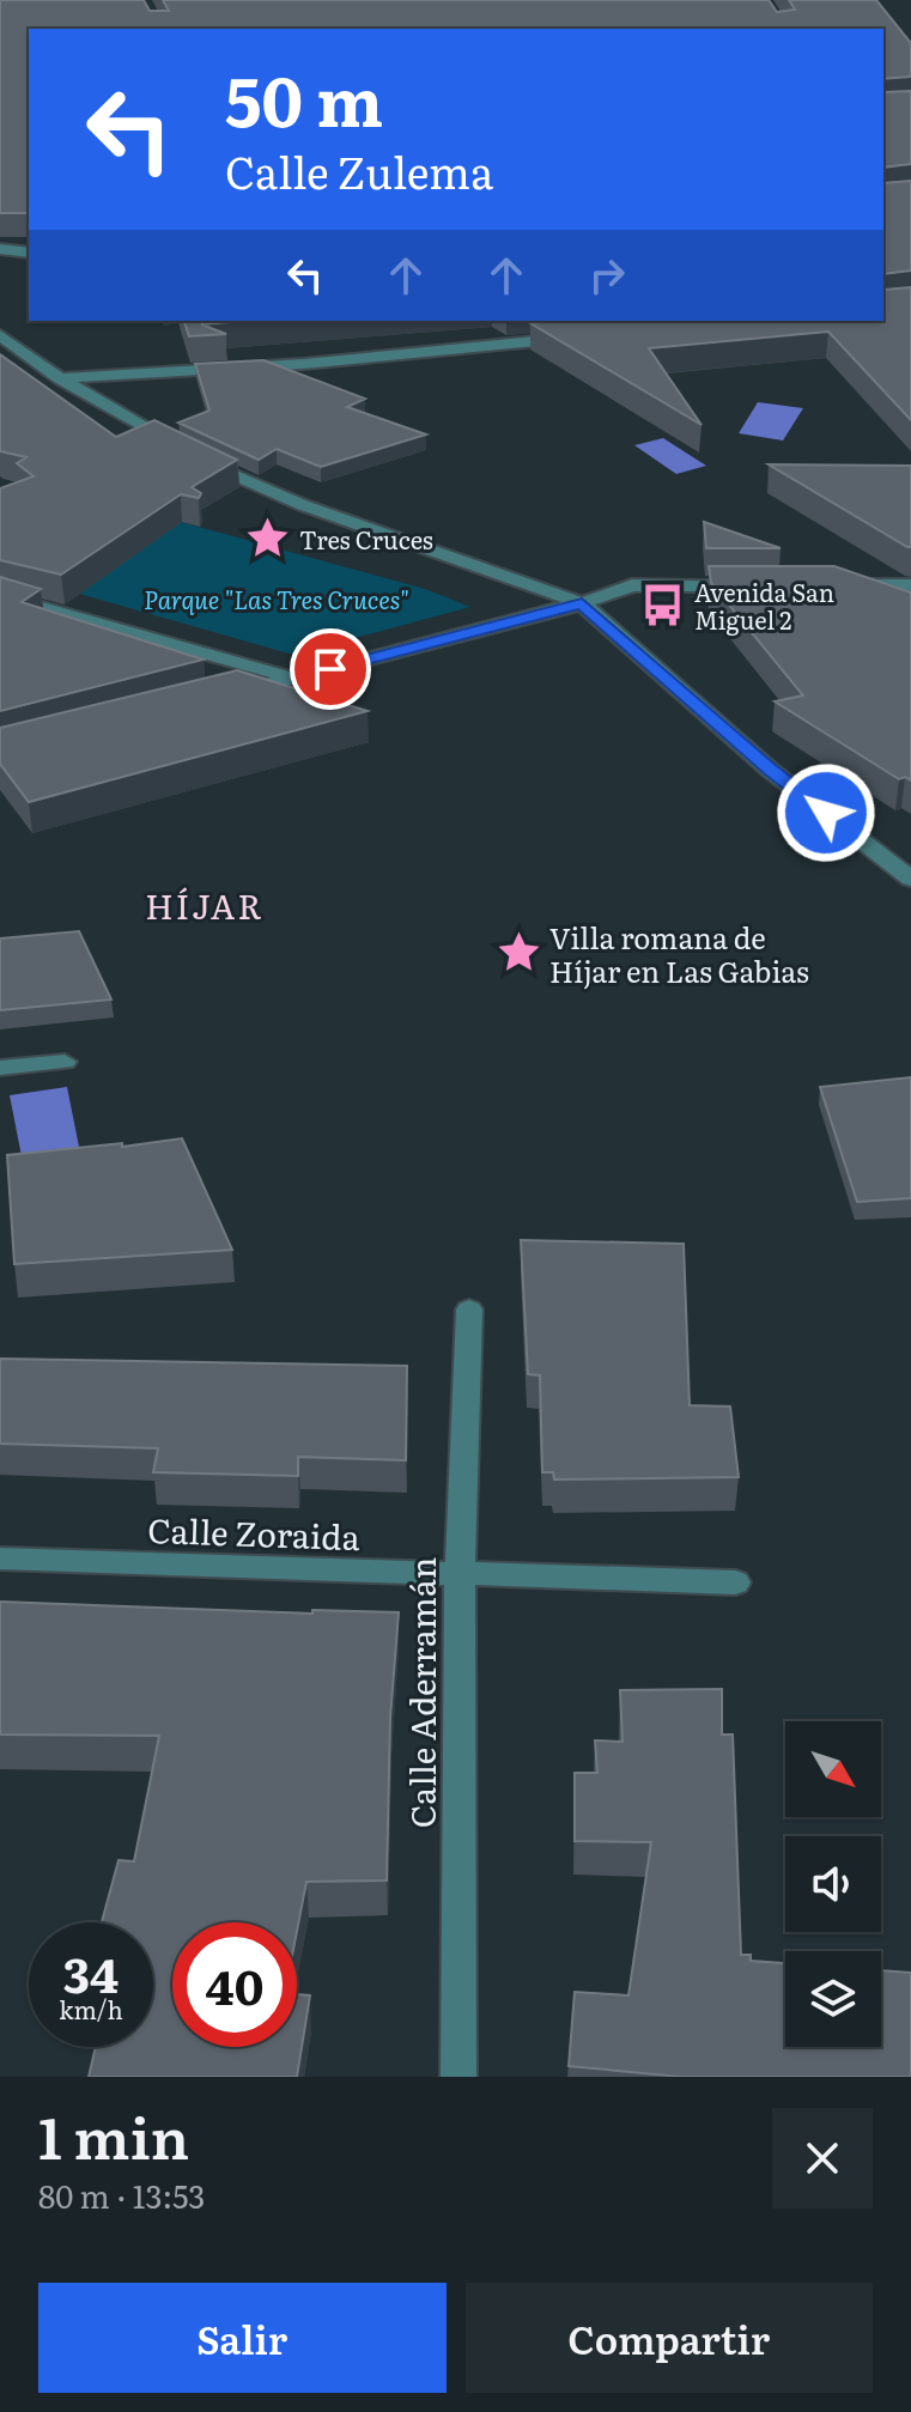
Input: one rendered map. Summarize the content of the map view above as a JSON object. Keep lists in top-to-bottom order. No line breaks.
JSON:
{"streets":{"street":["Calle Zoraida","Calle Aderramán"]},"crossings":[["Calle Zoraida","Calle Aderramán"]],"districts":["HÍJAR"],"parks":["Parque \"Las Tres Cruces\""],"places":{"place":["Tres Cruces","Villa romana de Híjar en Las Gabias"],"bus stop":["Avenida San Miguel 2"]},"north":"bottom right","page":{"turn":["50 m","Calle Zulema"],"speed":"34 km/h","limit":"40","heading":["1 min","80 m · 13:53"],"buttons":["Salir","Compartir"]}}
